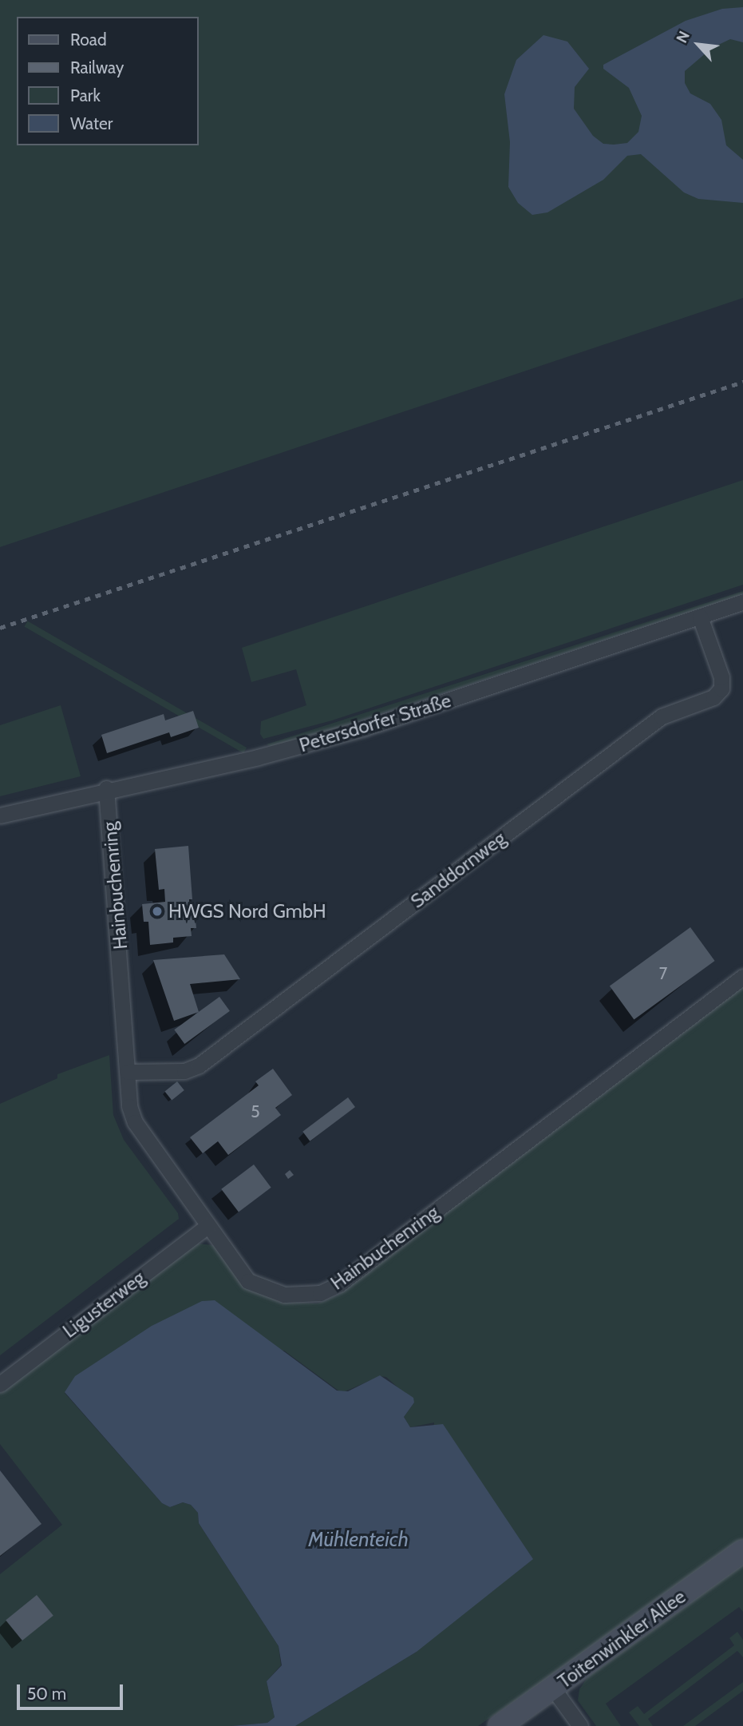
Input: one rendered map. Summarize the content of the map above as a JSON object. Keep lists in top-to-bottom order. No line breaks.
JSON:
{"streets":{"street":["Petersdorfer Straße","Sanddornweg","Hainbuchenring","Ligusterweg","Toitenwinkler Allee"]},"crossings":[["Petersdorfer Straße","Sanddornweg"],["Petersdorfer Straße","Hainbuchenring"],["Sanddornweg","Hainbuchenring"],["Hainbuchenring","Ligusterweg"]],"water":["Mühlenteich"],"places":["HWGS Nord GmbH"],"house_numbers":["7","5"],"legend":["Road","Railway","Park","Water"],"scale_bar":"50 m","north":"top left"}
